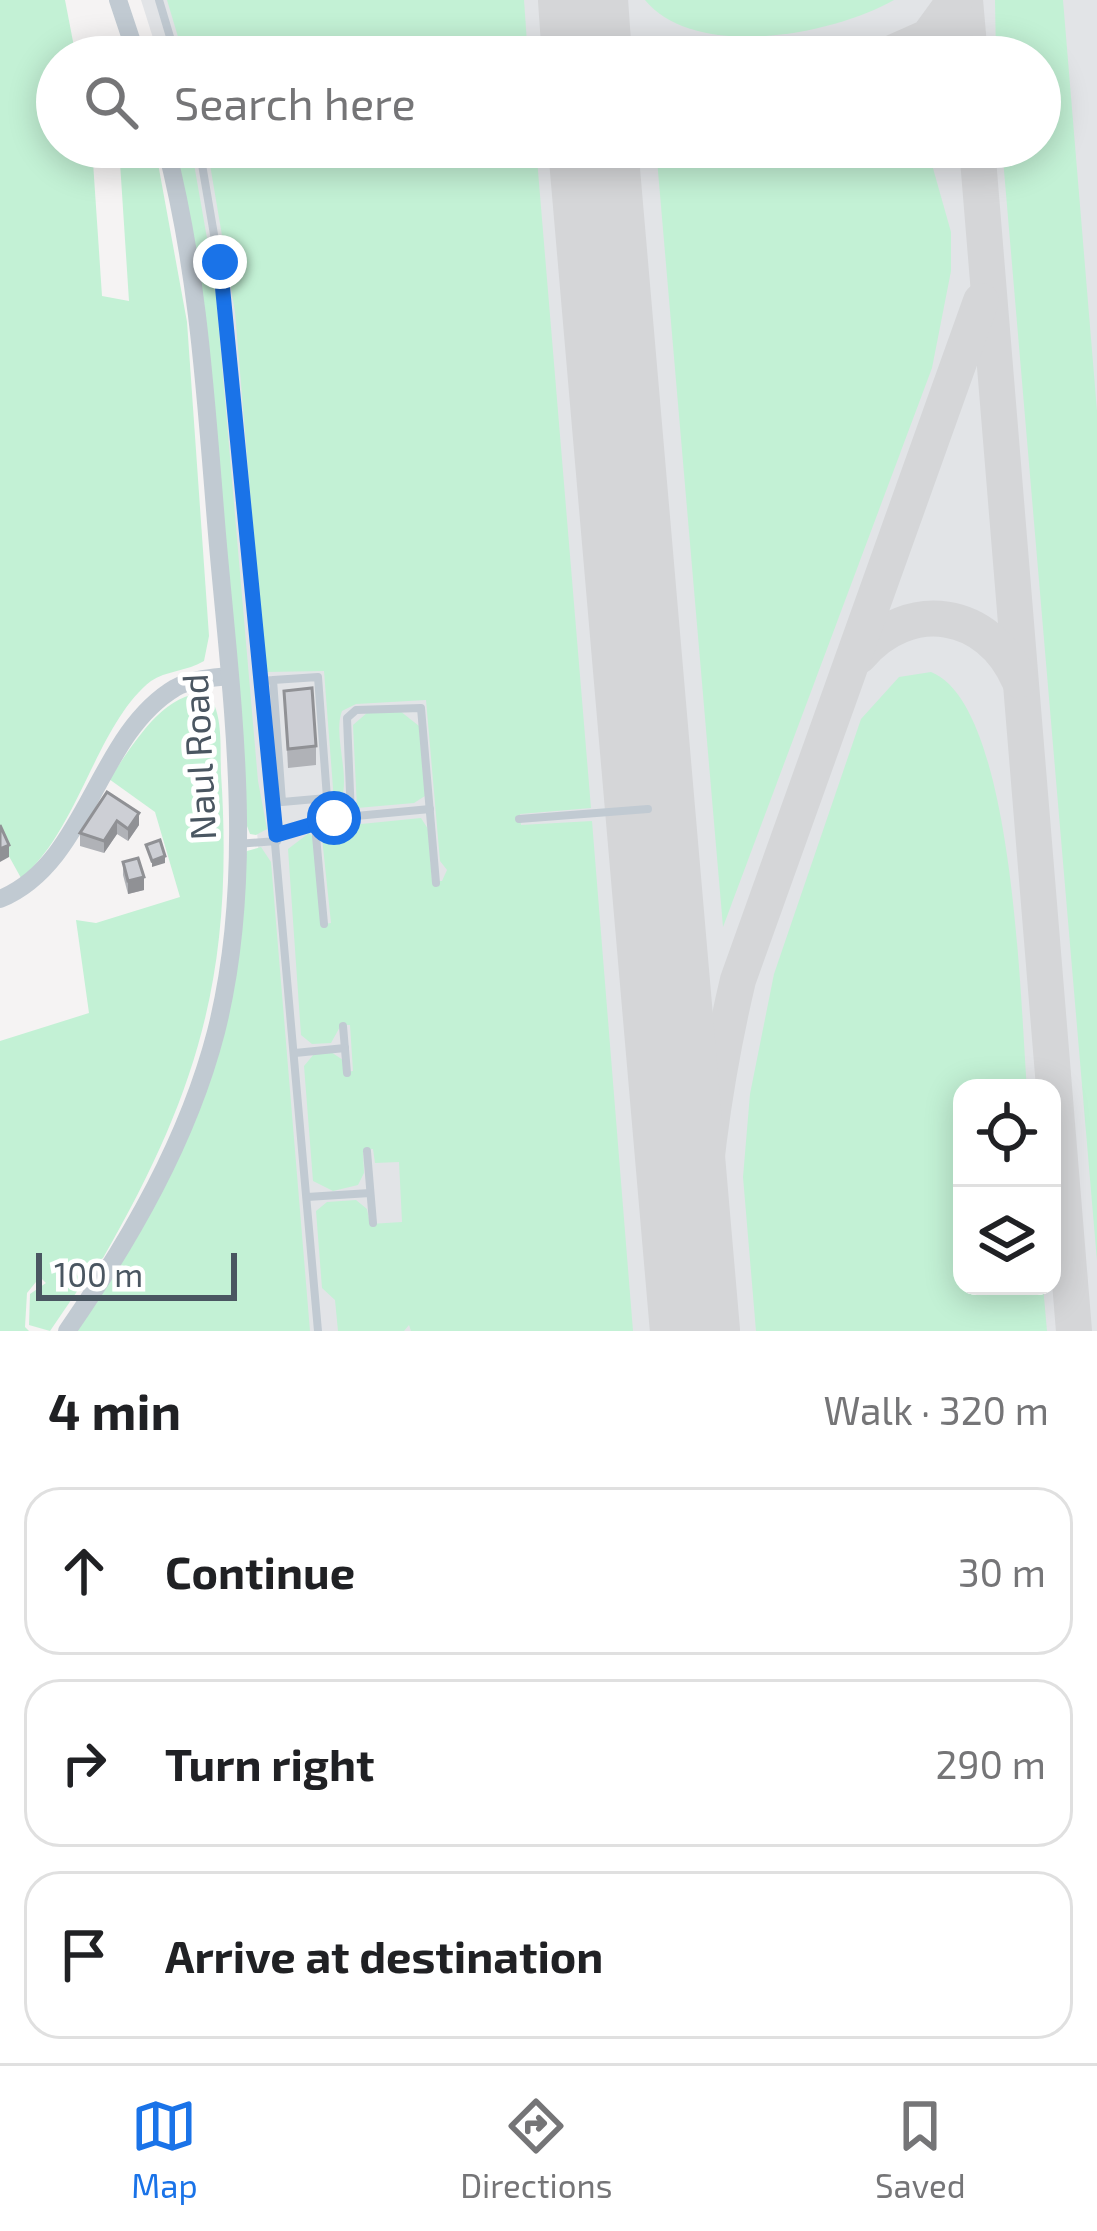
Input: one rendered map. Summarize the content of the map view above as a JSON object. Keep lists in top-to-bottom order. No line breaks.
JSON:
{"streets":{"street":["Naul Road"]},"scale_bar":"100 m","page":{"search":"Search here","scale":"100 m","heading":["4 min","Walk · 320 m"],"list":[["Continue","30 m"],["Turn right","290 m"],"Arrive at destination"],"nav":["Map","Directions","Saved"]}}
